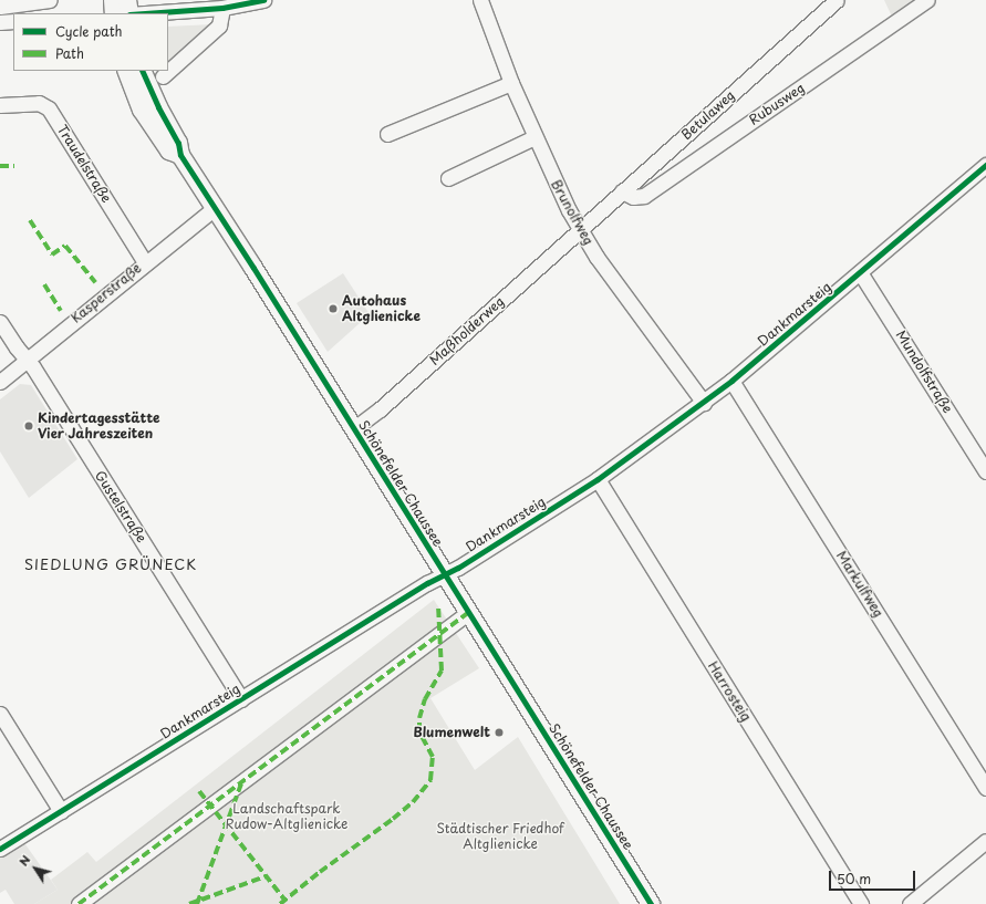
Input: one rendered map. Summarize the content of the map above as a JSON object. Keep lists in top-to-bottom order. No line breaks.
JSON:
{"streets":{"main road":["Schönefelder Chaussee"],"street":["Rubusweg","Betulaweg","Traudelstraße","Brunolfweg","Kasperstraße","Dankmarsteig","Maßholderweg","Mundolfstraße","Gustelstraße","Markulfweg","Harrosteig"]},"crossings":[["Rubusweg","Betulaweg"],["Betulaweg","Brunolfweg"],["Betulaweg","Maßholderweg"],["Traudelstraße","Kasperstraße"],["Brunolfweg","Dankmarsteig"],["Brunolfweg","Maßholderweg"],["Kasperstraße","Schönefelder Chaussee"],["Kasperstraße","Gustelstraße"],["Dankmarsteig","Mundolfstraße"],["Dankmarsteig","Schönefelder Chaussee"],["Dankmarsteig","Gustelstraße"],["Dankmarsteig","Markulfweg"],["Dankmarsteig","Harrosteig"],["Maßholderweg","Schönefelder Chaussee"]],"districts":["SIEDLUNG GRÜNECK"],"parks":["Landschaftspark Rudow-Altglienicke","Städtischer Friedhof Altglienicke"],"places":["Autohaus Altglienicke","Kindertagesstätte Vier Jahreszeiten","Blumenwelt"],"legend":["Cycle path","Path"],"scale_bar":"50 m","north":"top left"}
